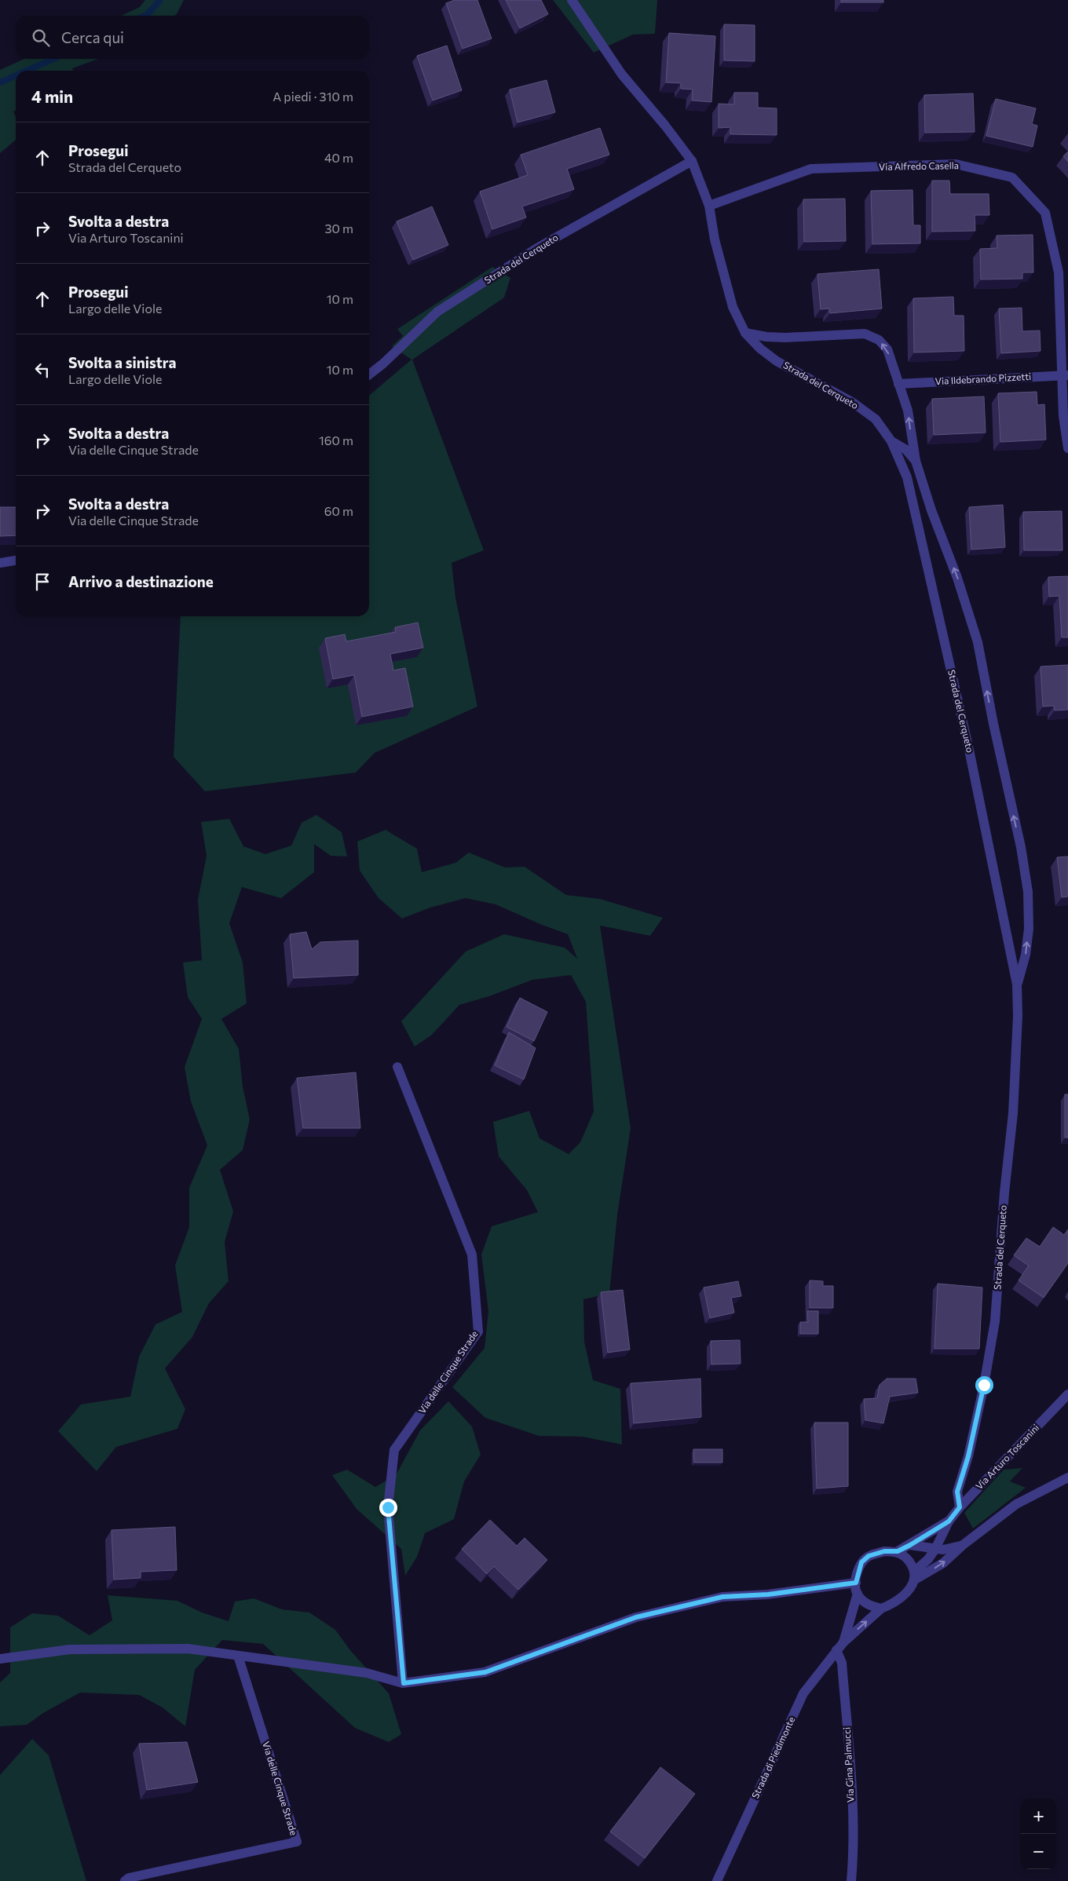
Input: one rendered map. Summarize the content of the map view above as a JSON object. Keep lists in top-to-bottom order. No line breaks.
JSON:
{"streets":{"street":["Via Alfredo Casella","Strada del Cerqueto","Via Ildebrando Pizzetti","Via delle Cinque Strade","Via Arturo Toscanini","Strada di Piedimonte","Via Gina Palmucci"]},"crossings":[["Via Alfredo Casella","Strada del Cerqueto"],["Via Alfredo Casella","Via Ildebrando Pizzetti"],["Strada del Cerqueto","Via Ildebrando Pizzetti"],["Strada del Cerqueto","Via Arturo Toscanini"],["Via Arturo Toscanini","Strada di Piedimonte"],["Strada di Piedimonte","Via Gina Palmucci"]],"page":{"search":"Cerca qui","heading":["4 min","A piedi · 310 m"],"list":[["Prosegui","Strada del Cerqueto","40 m"],["Svolta a destra","Via Arturo Toscanini","30 m"],["Prosegui","Largo delle Viole","10 m"],["Svolta a sinistra","Largo delle Viole","10 m"],["Svolta a destra","Via delle Cinque Strade","160 m"],["Svolta a destra","Via delle Cinque Strade","60 m"],"Arrivo a destinazione"],"map_buttons":["+","−"]}}
